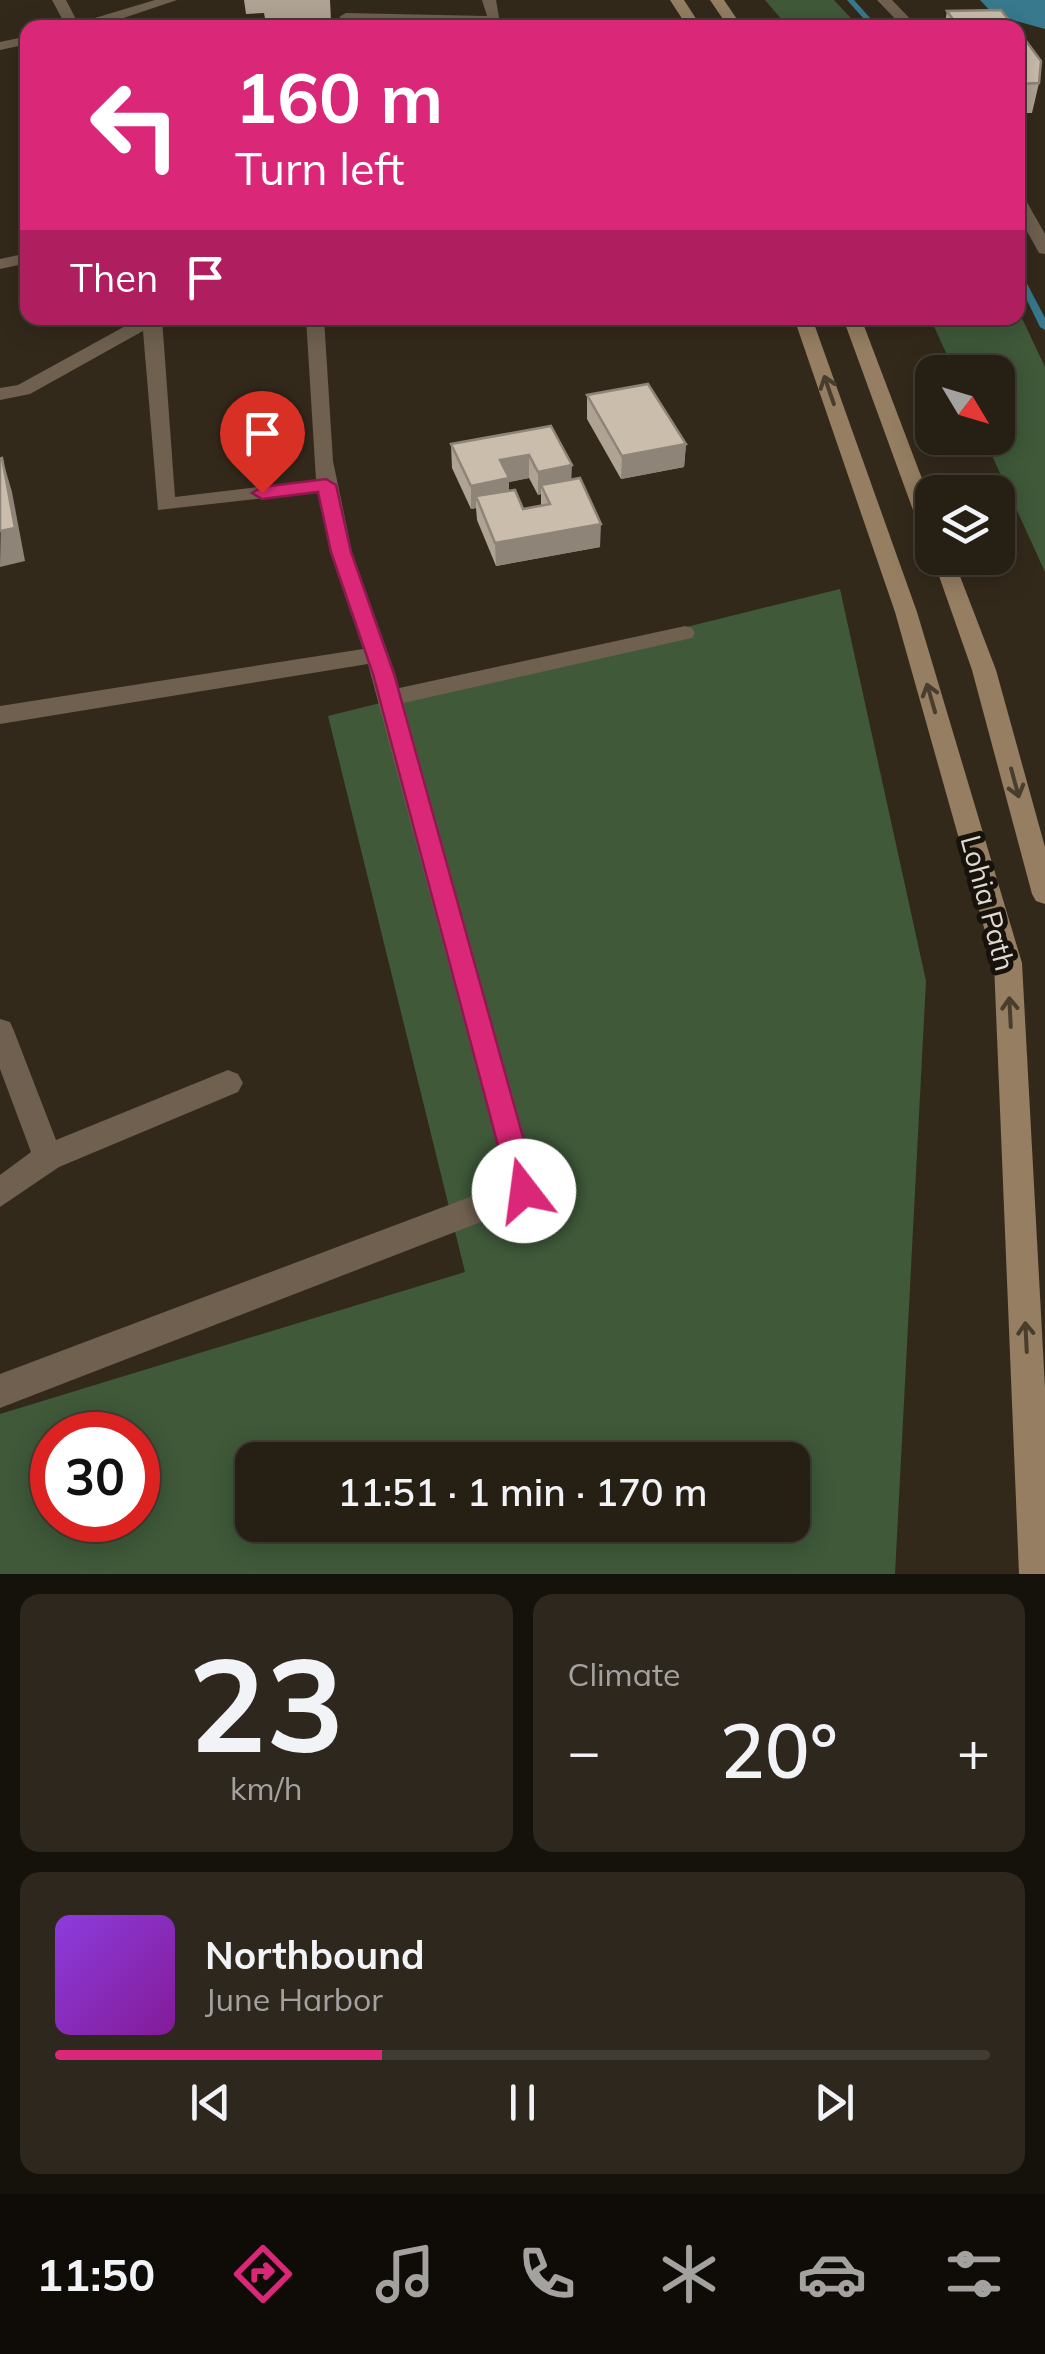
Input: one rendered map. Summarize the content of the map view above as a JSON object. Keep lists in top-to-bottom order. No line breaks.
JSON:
{"streets":{"main road":["Lohia Path"]},"north":"bottom right","page":{"turn":["160 m","Turn left"],"then":"Then","limit":"30","trip":"11:51 · 1 min · 170 m","tile":[["23","km/h"],"Climate"],"heat":["−","20°","+"],"song":["Northbound","June Harbor"],"tabs":"11:50"}}
